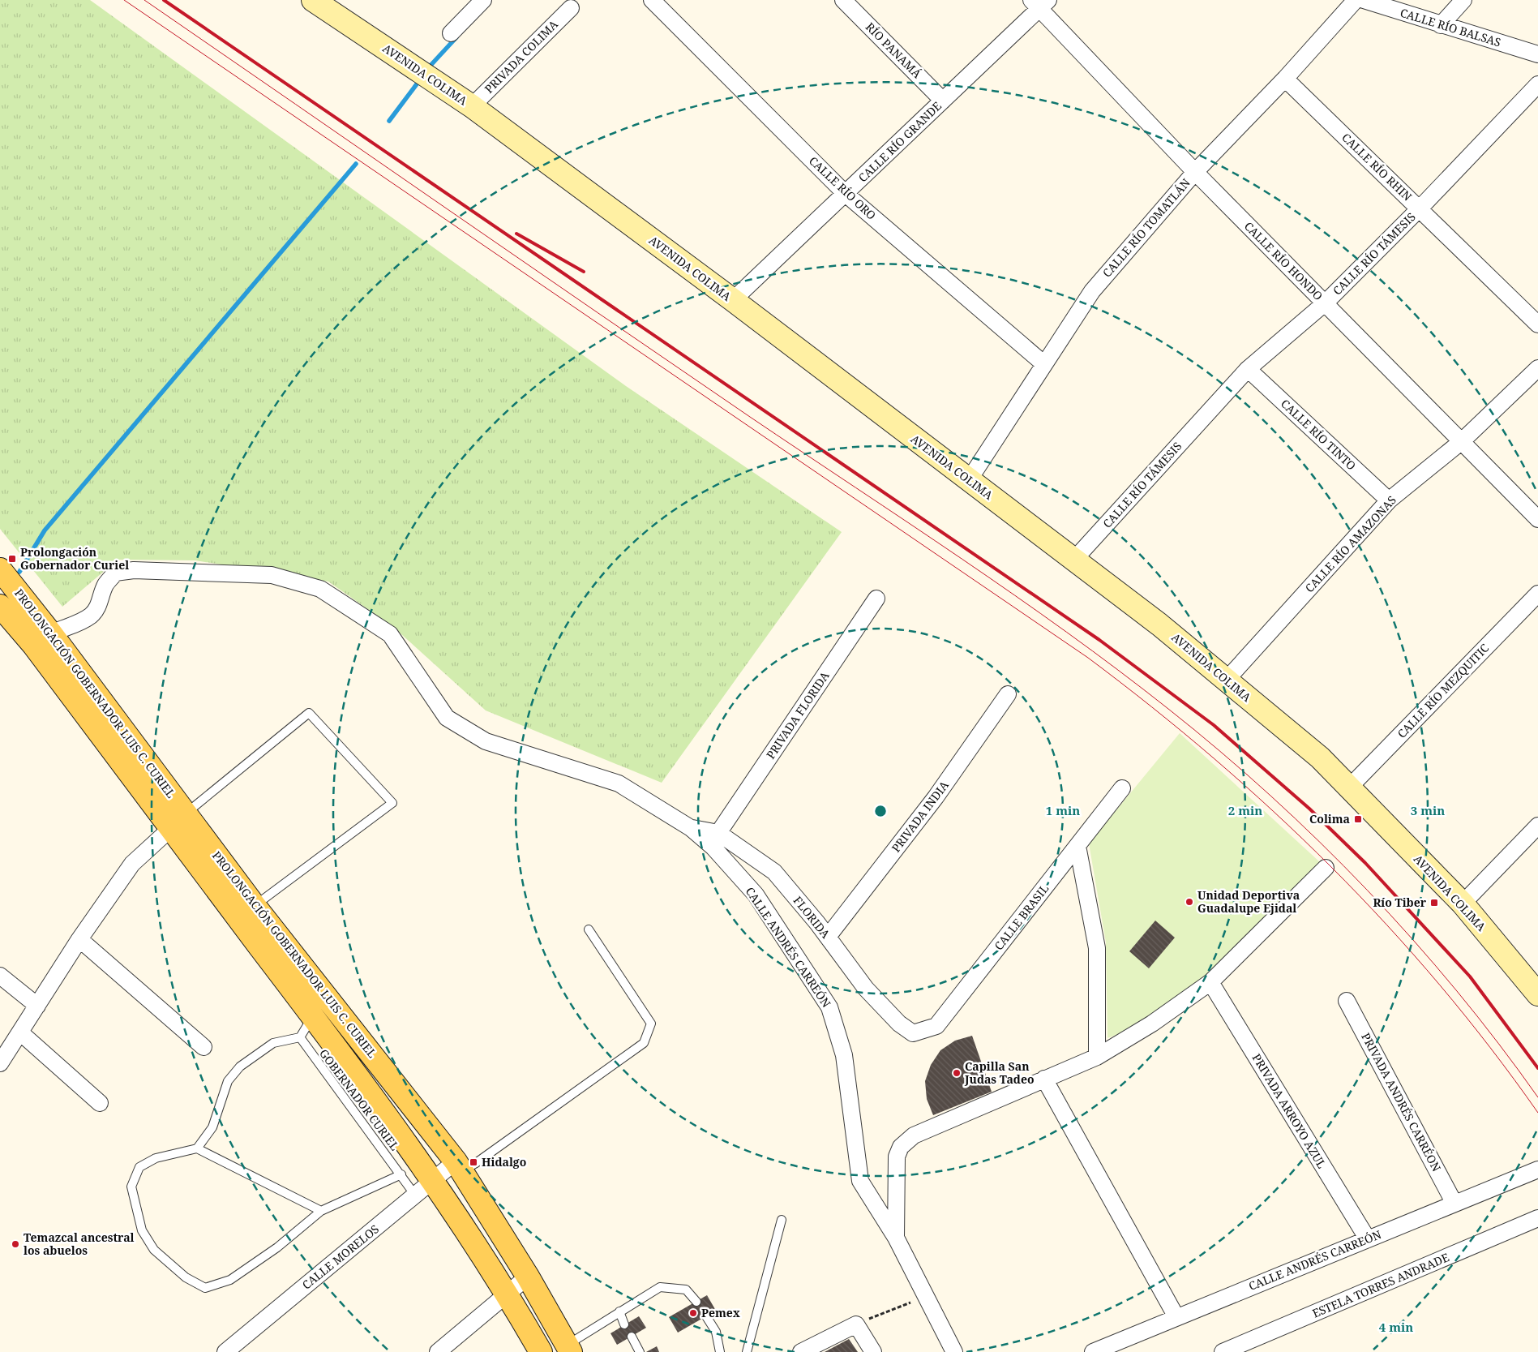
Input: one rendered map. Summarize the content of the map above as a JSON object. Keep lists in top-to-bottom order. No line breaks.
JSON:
{"streets":{"main road":["PROLONGACIÓN GOBERNADOR LUIS C. CURIEL"],"street":["CALLE RÍO BALSAS","RÍO PANAMÁ","PRIVADA COLIMA","AVENIDA COLIMA","CALLE RÍO GRANDE","CALLE RÍO RHIN","CALLE RÍO ORO","CALLE RÍO TOMATLÁN","CALLE RÍO TÁMESIS","CALLE RÍO HONDO","CALLE RÍO TINTO","CALLE RÍO AMAZONAS","CALLE RÍO MEZQUITIC","PRIVADA FLORIDA","PRIVADA INDIA","FLORIDA","CALLE BRASIL","CALLE ANDRÉS CARREÓN","PRIVADA ANDRÉS CARRÉON","PRIVADA ARROYO AZUL","CALLE MORELOS","ESTELA TORRES ANDRADE"],"lane":["GOBERNADOR CURIEL"]},"crossings":[["RÍO PANAMÁ","CALLE RÍO GRANDE"],["PRIVADA COLIMA","AVENIDA COLIMA"],["AVENIDA COLIMA","CALLE RÍO GRANDE"],["AVENIDA COLIMA","CALLE RÍO TOMATLÁN"],["AVENIDA COLIMA","CALLE RÍO TÁMESIS"],["AVENIDA COLIMA","CALLE RÍO AMAZONAS"],["AVENIDA COLIMA","CALLE RÍO MEZQUITIC"],["CALLE RÍO GRANDE","CALLE RÍO ORO"],["CALLE RÍO GRANDE","CALLE RÍO HONDO"],["CALLE RÍO RHIN","CALLE RÍO TOMATLÁN"],["CALLE RÍO RHIN","CALLE RÍO TÁMESIS"],["CALLE RÍO ORO","CALLE RÍO TOMATLÁN"],["CALLE RÍO TOMATLÁN","CALLE RÍO HONDO"],["CALLE RÍO TÁMESIS","CALLE RÍO HONDO"],["CALLE RÍO TÁMESIS","CALLE RÍO TINTO"],["CALLE RÍO HONDO","CALLE RÍO AMAZONAS"],["CALLE RÍO TINTO","CALLE RÍO AMAZONAS"],["PROLONGACIÓN GOBERNADOR LUIS C. CURIEL","CALLE ANDRÉS CARREÓN"],["PROLONGACIÓN GOBERNADOR LUIS C. CURIEL","CALLE MORELOS"],["PRIVADA FLORIDA","FLORIDA"],["PRIVADA INDIA","FLORIDA"],["FLORIDA","CALLE BRASIL"],["FLORIDA","CALLE ANDRÉS CARREÓN"],["CALLE ANDRÉS CARREÓN","PRIVADA ANDRÉS CARRÉON"],["CALLE ANDRÉS CARREÓN","PRIVADA ARROYO AZUL"],["GOBERNADOR CURIEL","CALLE MORELOS"]],"places":{"transit":["Prolongación Gobernador Curiel","Colima","Río Tiber","Hidalgo"],"other":["Unidad Deportiva Guadalupe Ejidal","Capilla San Judas Tadeo","Temazcal ancestral los abuelos","Pemex"]},"rings":["1 min","2 min","3 min","4 min"]}
